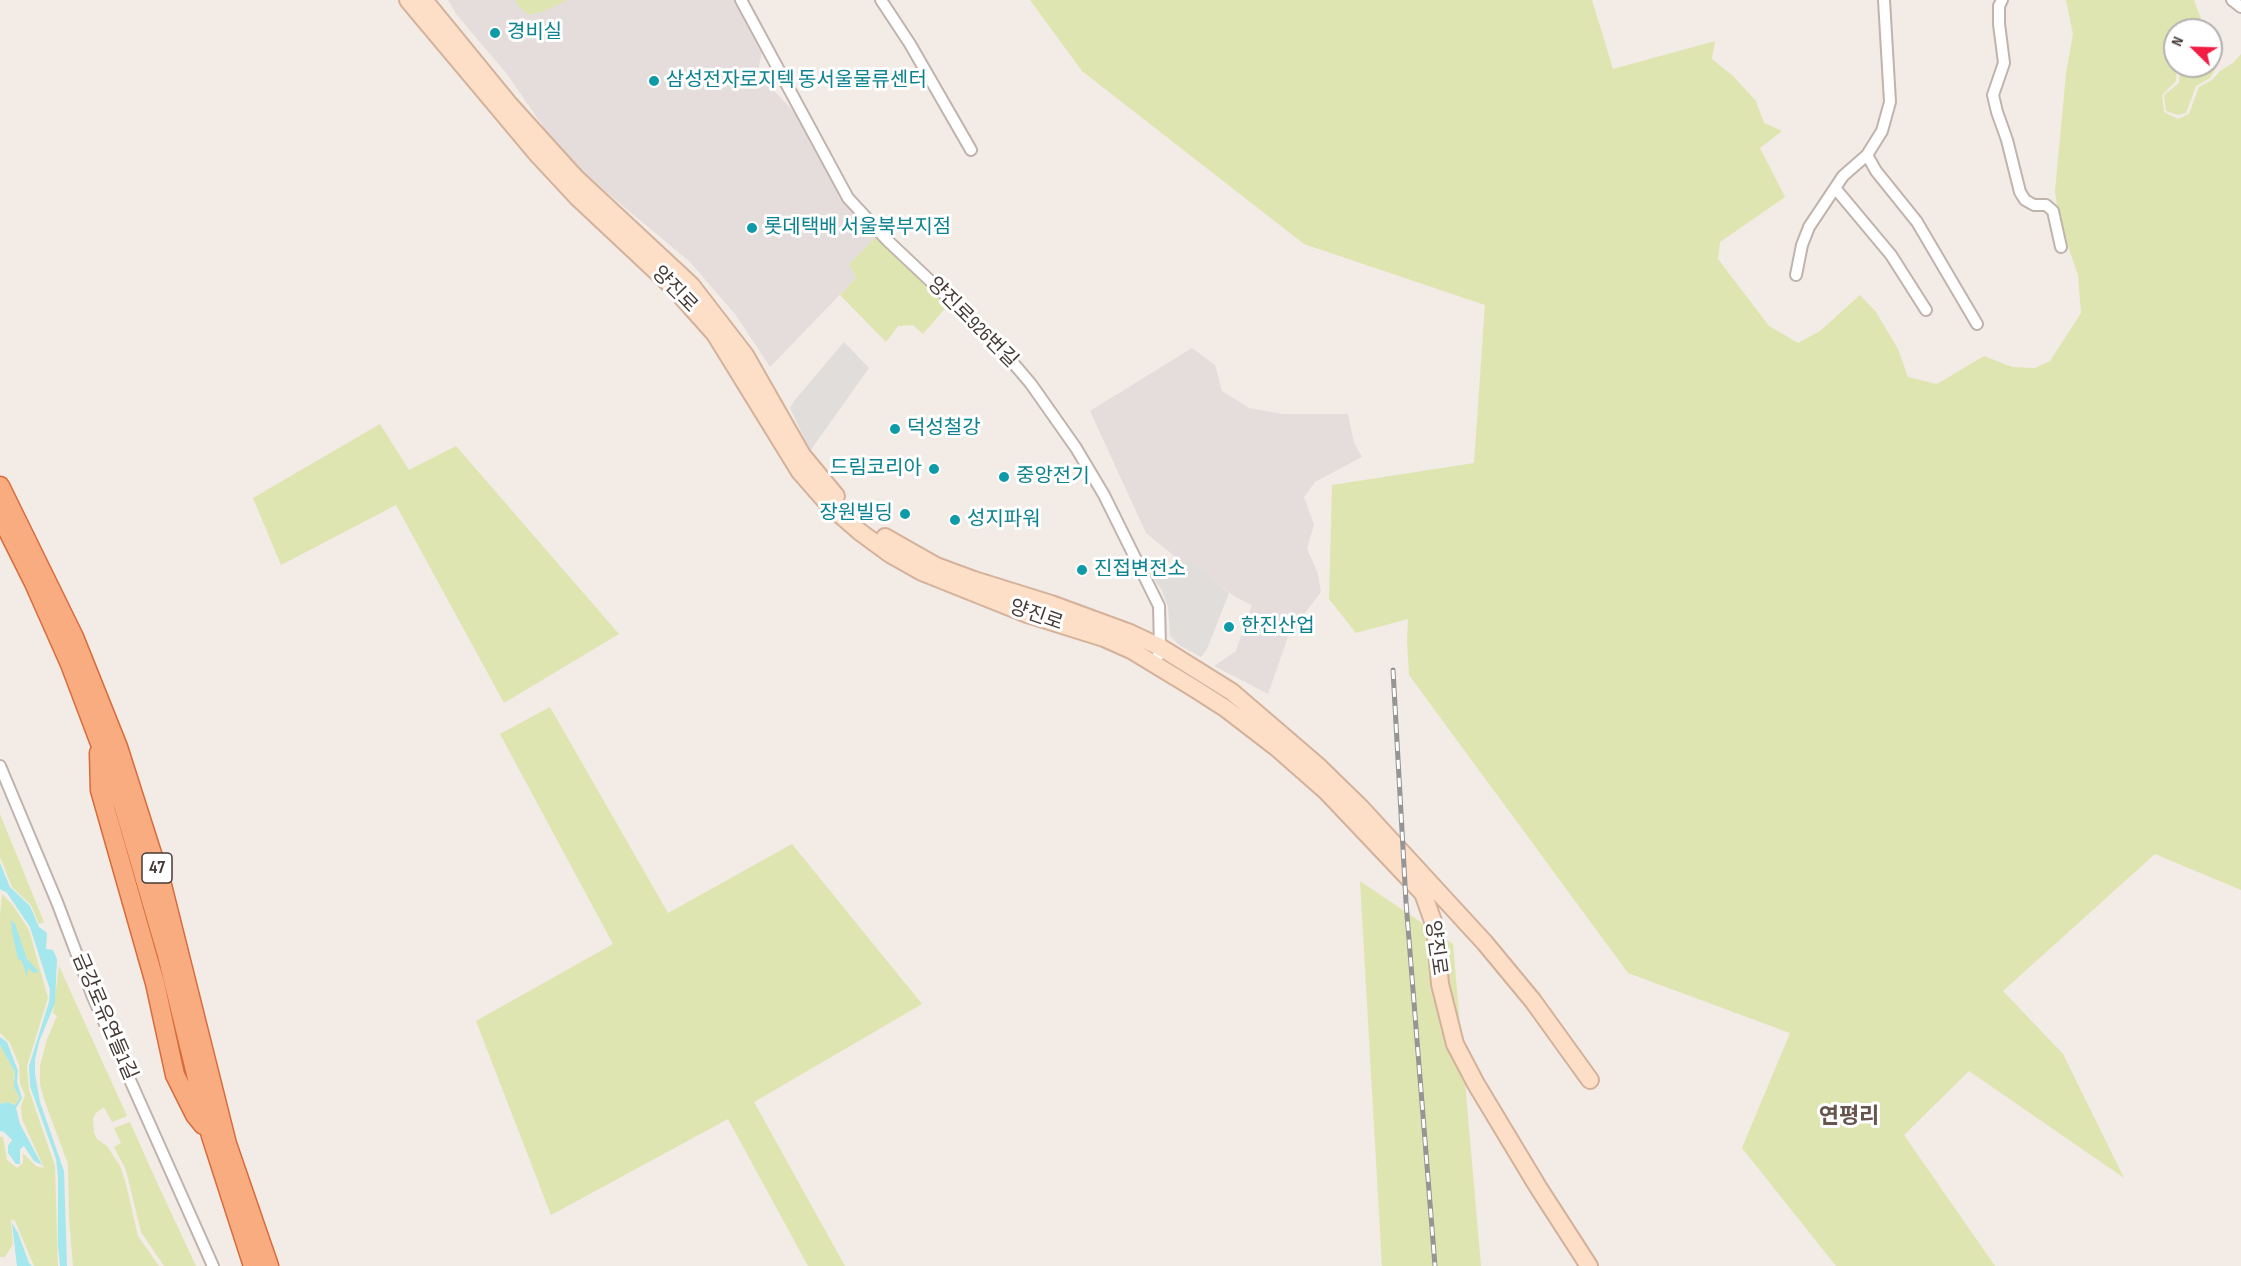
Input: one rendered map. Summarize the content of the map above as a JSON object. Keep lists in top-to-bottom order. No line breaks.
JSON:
{"streets":{"highway":["47"],"main road":["양진로"],"street":["양진로926번길","금강로유연들1길"]},"crossings":[["양진로","양진로926번길"]],"districts":["연평리"],"places":["경비실","삼성전자로지텍 동서울물류센터","롯데택배 서울북부지점","덕성철강","드림코리아","중앙전기","장원빌딩","성지파워","진접변전소","한진산업"],"north":"top left"}
